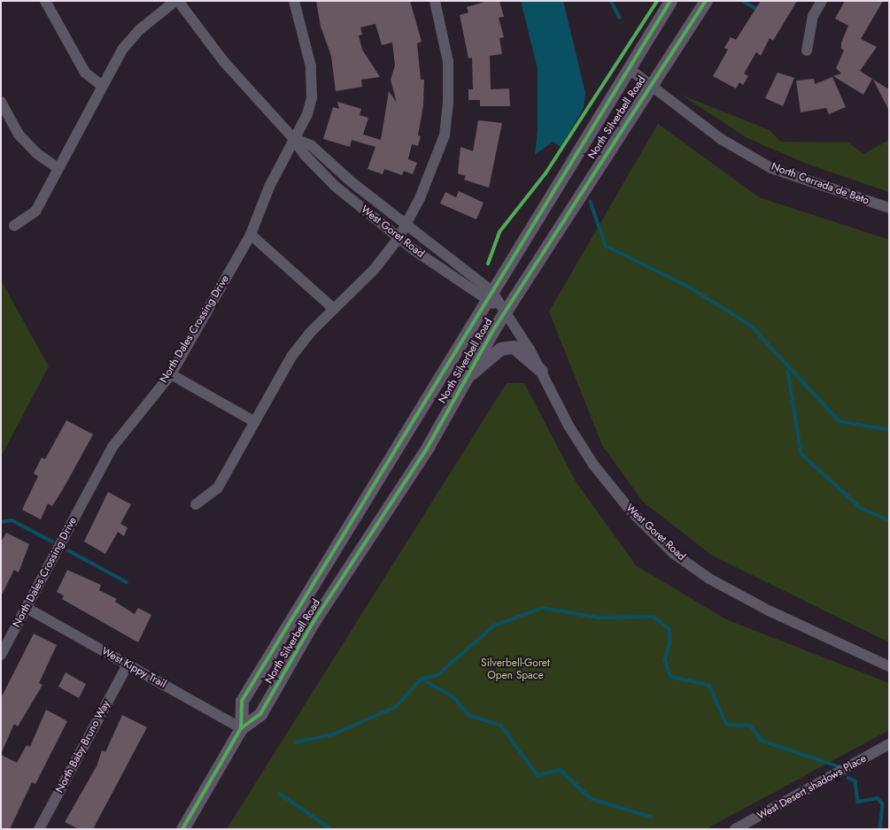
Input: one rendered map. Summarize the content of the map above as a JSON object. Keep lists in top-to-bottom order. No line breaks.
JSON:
{"streets":{"main road":["North Silverbell Road"],"street":["North Cerrada de Beto","West Goret Road","North Dales Crossing Drive","West Kippy Trail","North Baby Bruno Way","West Desert shadows Place"]},"crossings":[["North Silverbell Road","North Cerrada de Beto"],["North Silverbell Road","West Goret Road"],["North Silverbell Road","West Kippy Trail"],["West Goret Road","North Dales Crossing Drive"],["North Dales Crossing Drive","West Kippy Trail"],["West Kippy Trail","North Baby Bruno Way"]],"parks":["Silverbell-Goret Open Space"]}
